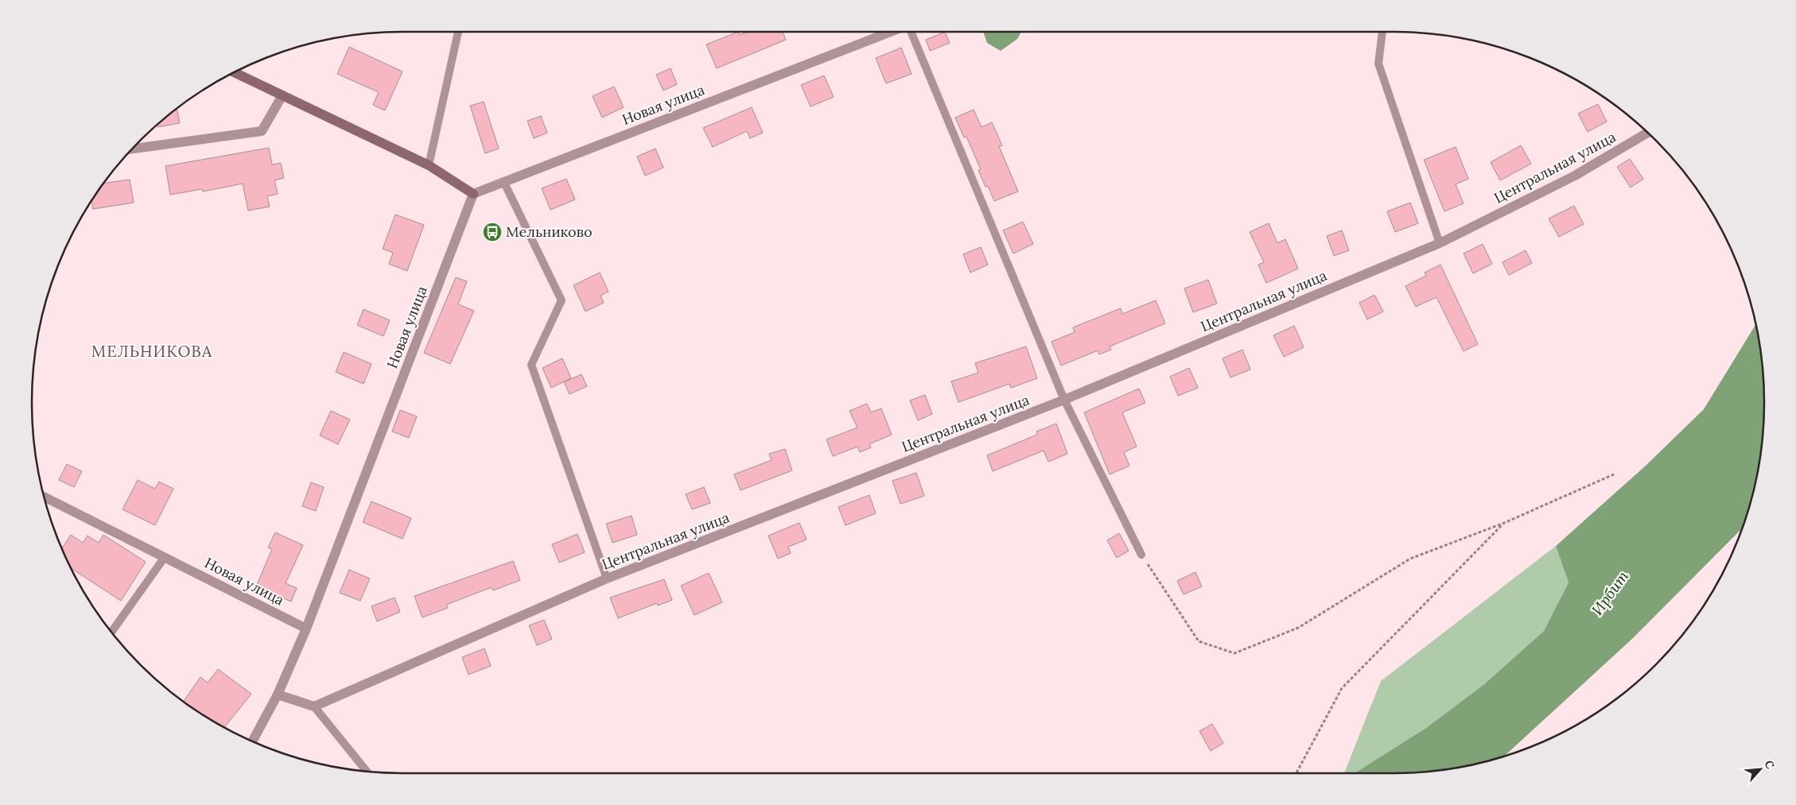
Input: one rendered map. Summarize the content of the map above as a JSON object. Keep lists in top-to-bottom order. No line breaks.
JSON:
{"streets":{"street":["Новая улица","Центральная улица"]},"districts":["МЕЛЬНИКОВА"],"water":["Ирбит"],"places":{"bus stop":["Мельниково"]},"north":"top right"}
